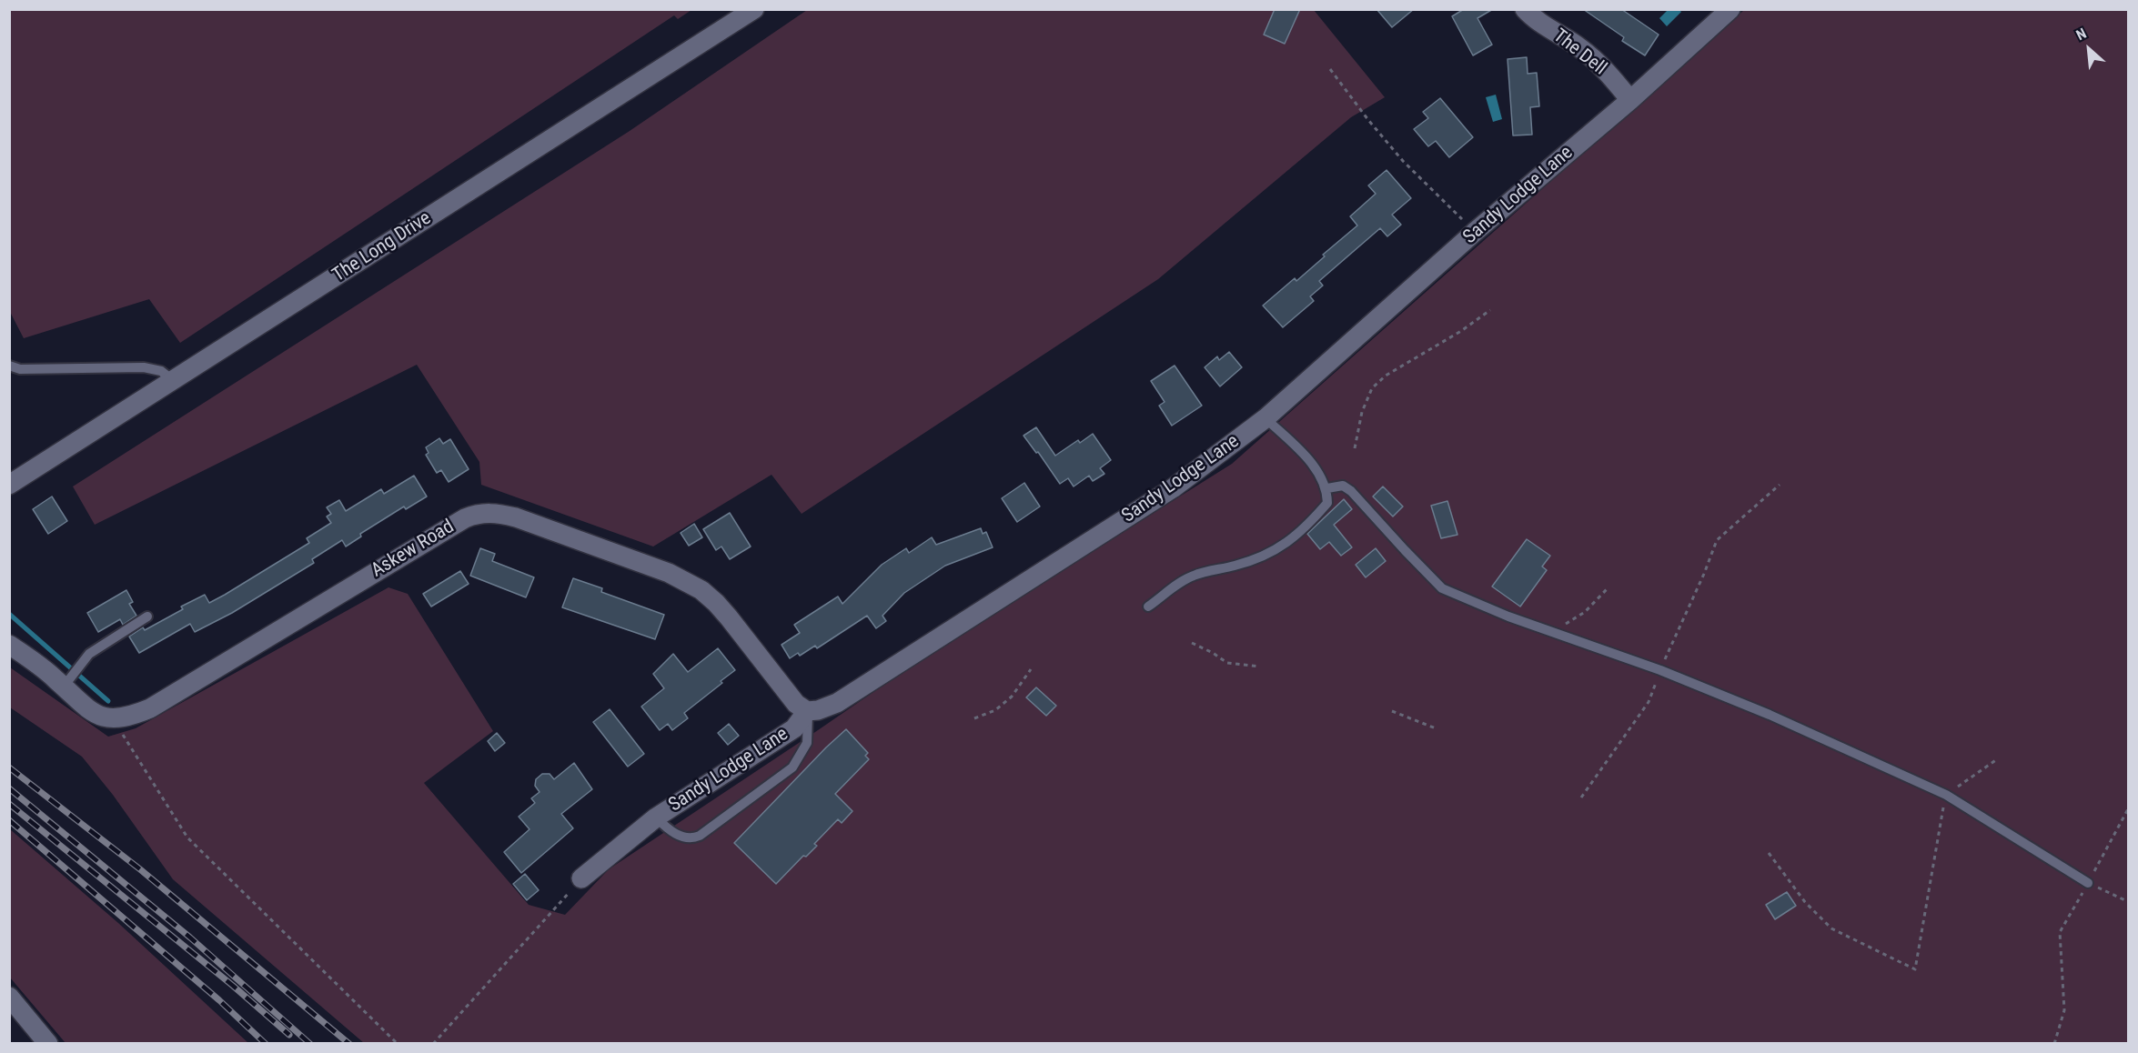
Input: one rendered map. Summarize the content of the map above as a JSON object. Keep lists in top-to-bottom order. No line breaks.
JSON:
{"streets":{"street":["The Dell","Sandy Lodge Lane","The Long Drive","Askew Road"]},"crossings":[["The Dell","Sandy Lodge Lane"],["Sandy Lodge Lane","Askew Road"]],"north":"top left"}
